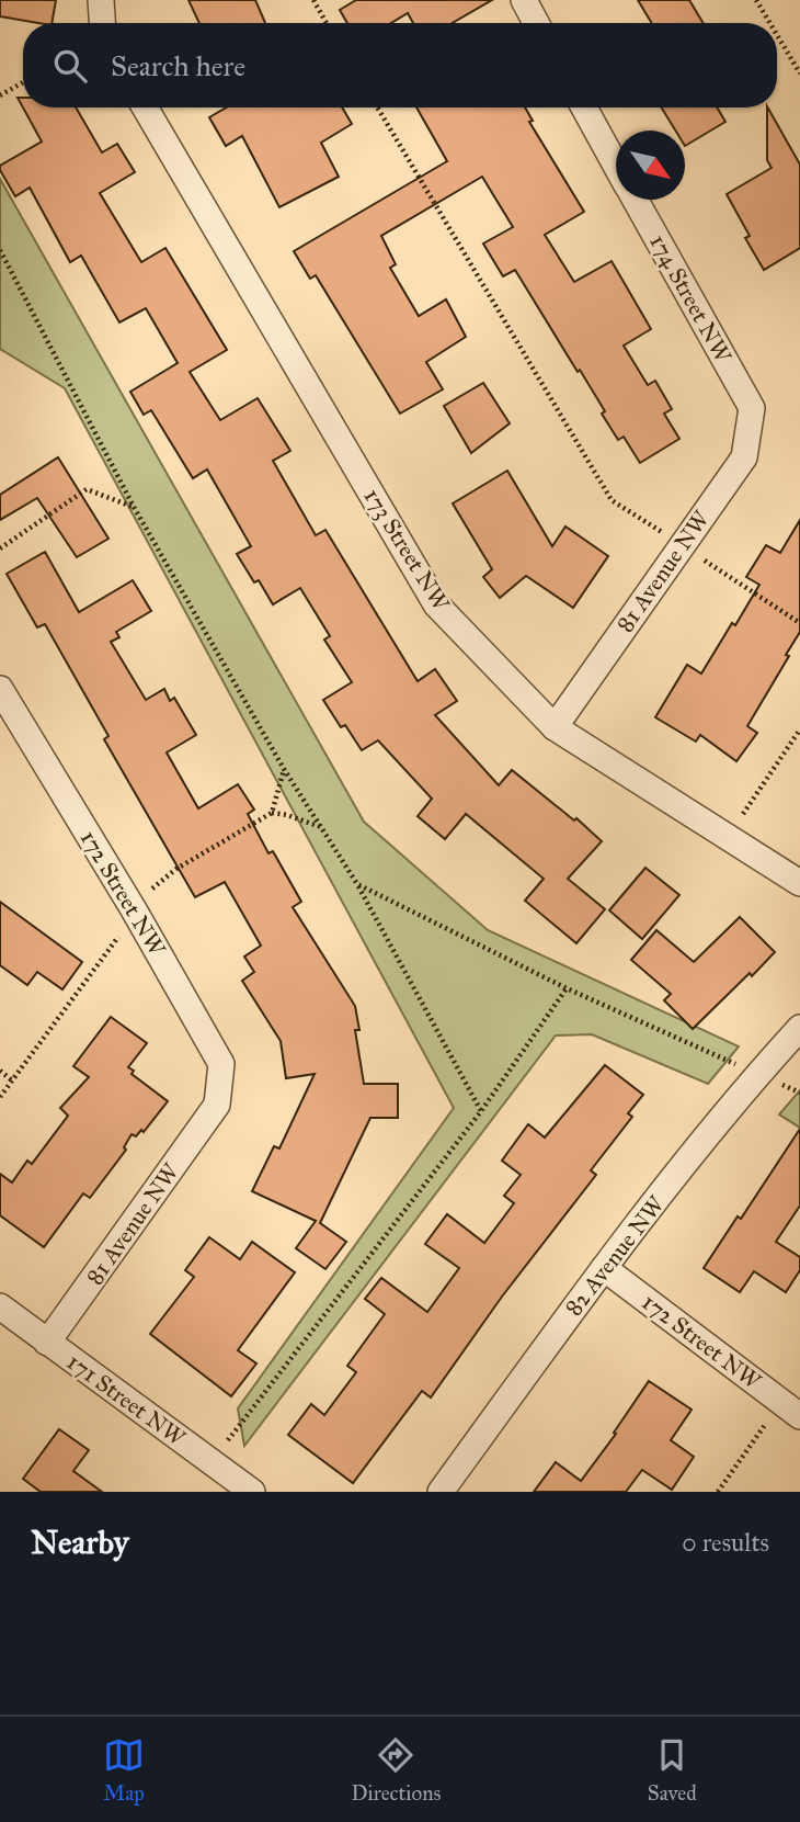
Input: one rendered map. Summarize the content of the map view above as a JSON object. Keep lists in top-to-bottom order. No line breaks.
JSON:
{"streets":{"street":["174 Street NW","173 Street NW","81 Avenue NW","172 Street NW","82 Avenue NW","171 Street NW"]},"crossings":[["174 Street NW","81 Avenue NW"],["173 Street NW","81 Avenue NW"],["81 Avenue NW","172 Street NW"],["81 Avenue NW","171 Street NW"],["172 Street NW","82 Avenue NW"]],"north":"bottom right","page":{"search":"Search here","heading":["Nearby","0 results"],"nav":["Map","Directions","Saved"]}}
